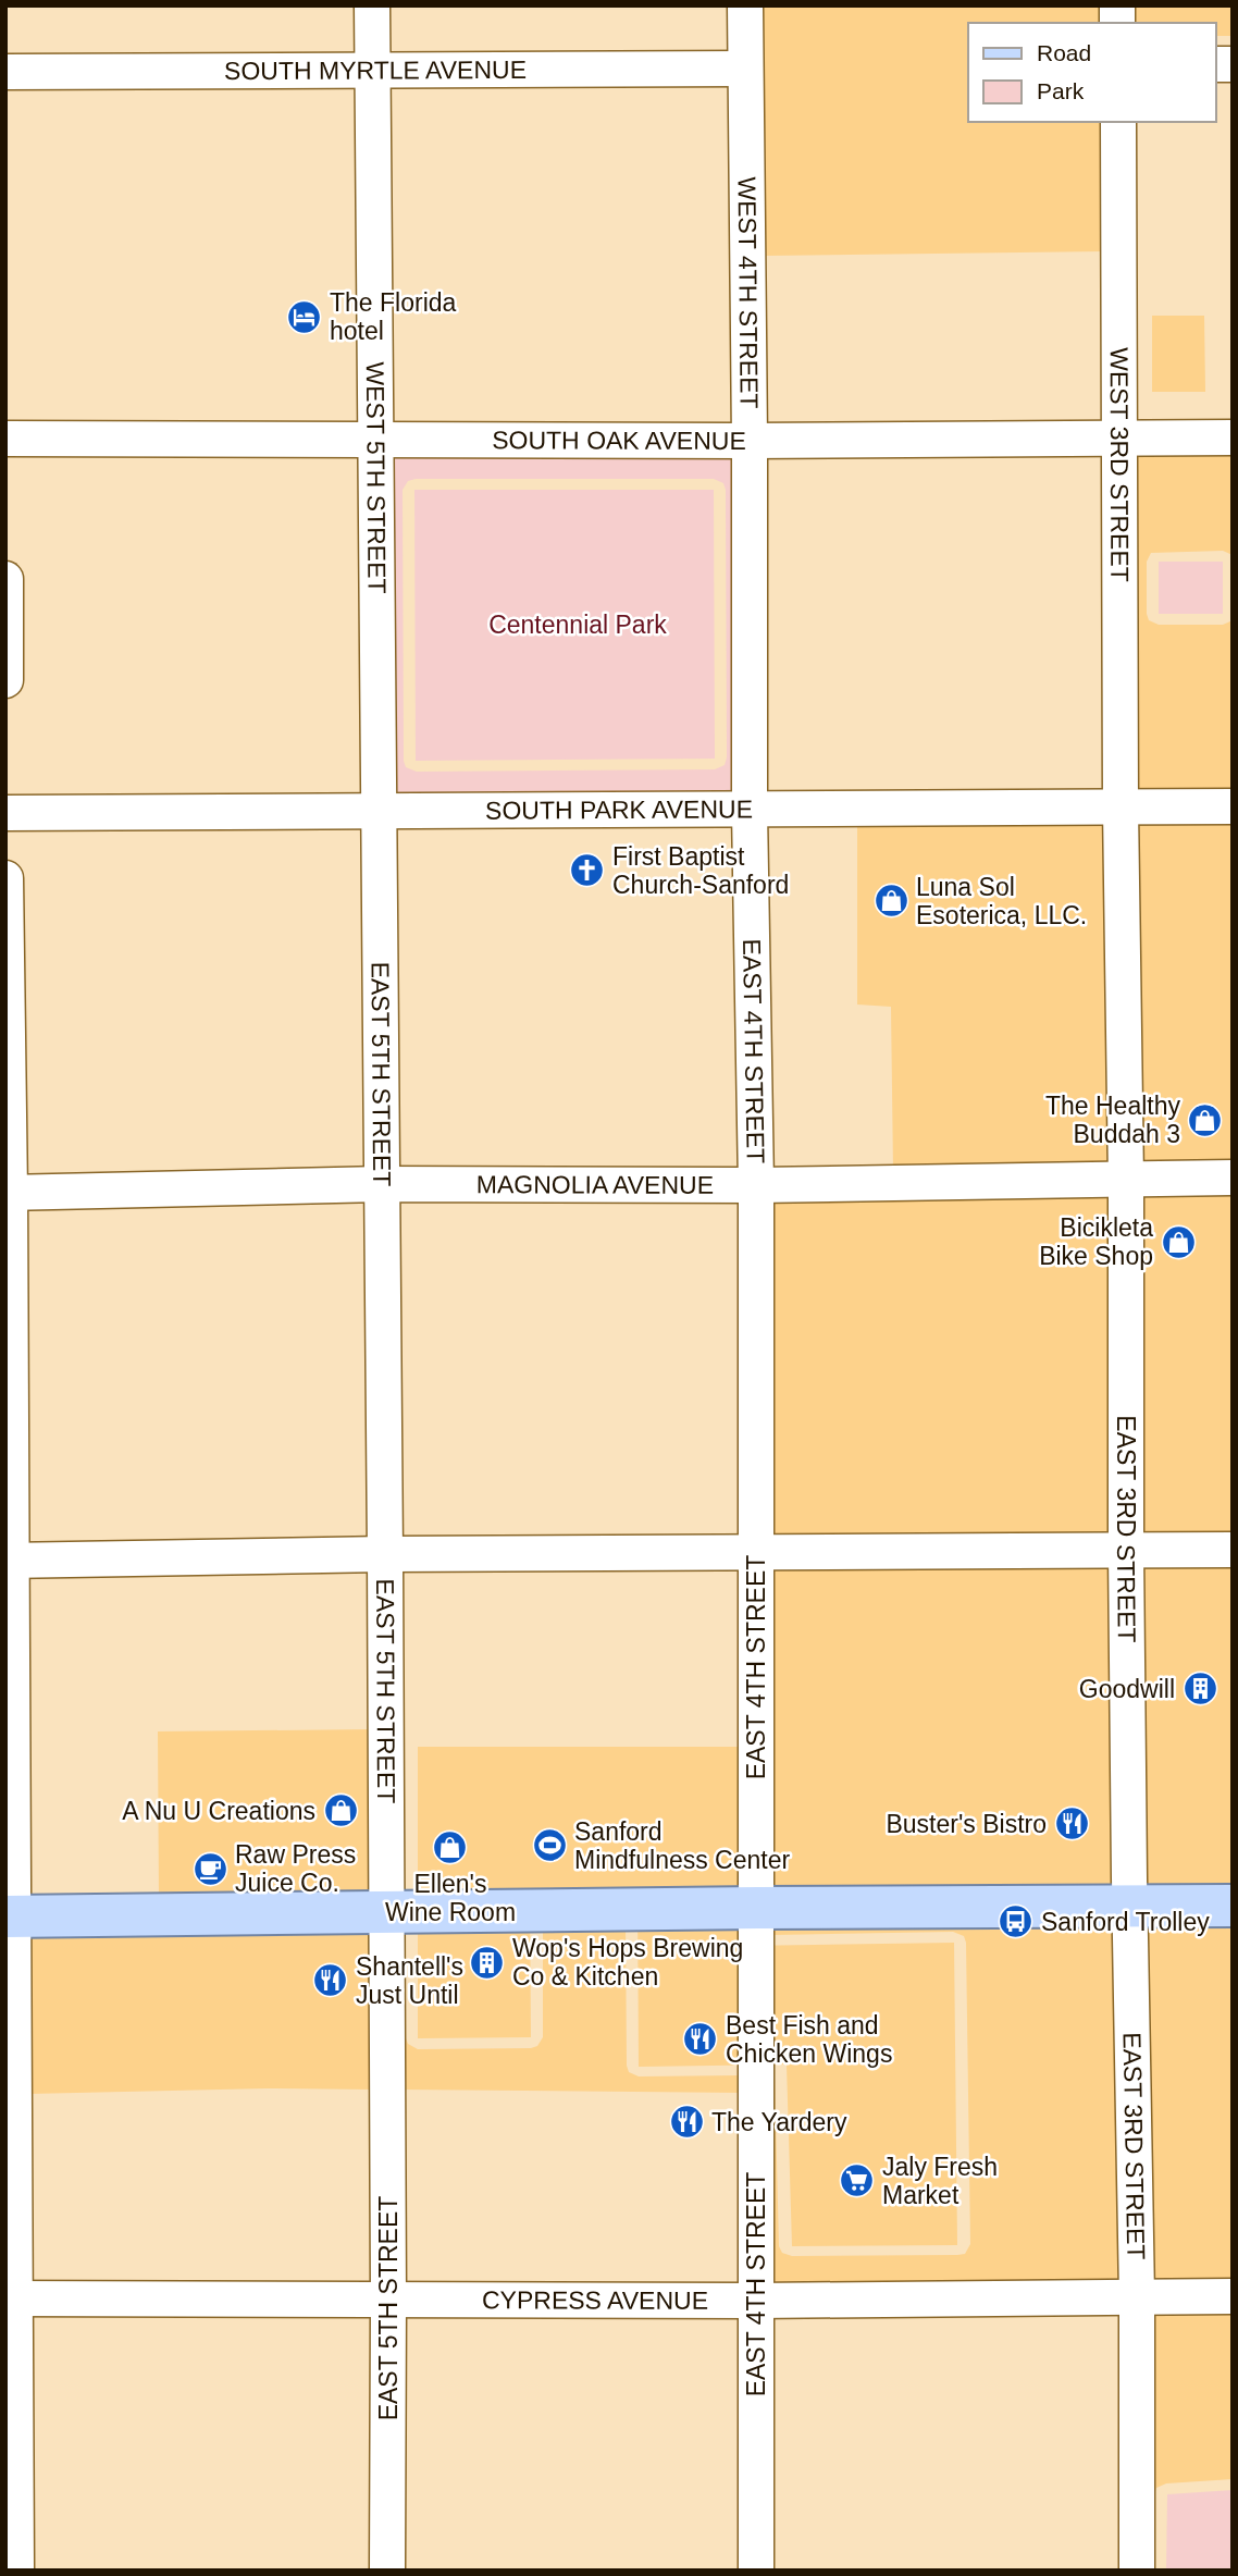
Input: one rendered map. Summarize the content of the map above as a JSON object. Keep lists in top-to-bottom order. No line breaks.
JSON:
{"streets":{"street":["SOUTH MYRTLE AVENUE","WEST 4TH STREET","SOUTH OAK AVENUE","WEST 3RD STREET","WEST 5TH STREET","SOUTH PARK AVENUE","EAST 4TH STREET","EAST 5TH STREET","MAGNOLIA AVENUE","EAST 3RD STREET","CYPRESS AVENUE"]},"crossings":[["SOUTH MYRTLE AVENUE","WEST 4TH STREET"],["SOUTH MYRTLE AVENUE","WEST 5TH STREET"],["WEST 4TH STREET","SOUTH OAK AVENUE"],["WEST 4TH STREET","SOUTH PARK AVENUE"],["WEST 4TH STREET","EAST 4TH STREET"],["SOUTH OAK AVENUE","WEST 3RD STREET"],["SOUTH OAK AVENUE","WEST 5TH STREET"],["WEST 3RD STREET","SOUTH PARK AVENUE"],["WEST 3RD STREET","EAST 3RD STREET"],["WEST 5TH STREET","SOUTH PARK AVENUE"],["WEST 5TH STREET","EAST 5TH STREET"],["SOUTH PARK AVENUE","EAST 4TH STREET"],["SOUTH PARK AVENUE","EAST 5TH STREET"],["SOUTH PARK AVENUE","EAST 3RD STREET"],["EAST 4TH STREET","MAGNOLIA AVENUE"],["EAST 4TH STREET","CYPRESS AVENUE"],["EAST 5TH STREET","MAGNOLIA AVENUE"],["EAST 5TH STREET","CYPRESS AVENUE"],["MAGNOLIA AVENUE","EAST 3RD STREET"],["EAST 3RD STREET","CYPRESS AVENUE"]],"parks":["Centennial Park"],"places":{"hotel":["The Florida hotel"],"church":["First Baptist Church-Sanford"],"shop":["Luna Sol Esoterica, LLC.","The Healthy Buddah 3","Bicikleta Bike Shop","A Nu U Creations","Ellen's Wine Room"],"building":["Goodwill","Wop's Hops Brewing Co & Kitchen"],"restaurant":["Buster's Bistro","Shantell's Just Until","Best Fish and Chicken Wings","The Yardery"],"sports":["Sanford Mindfulness Center"],"cafe":["Raw Press Juice Co."],"bus stop":["Sanford Trolley"],"supermarket":["Jaly Fresh Market"]},"legend":["Road","Park"]}
